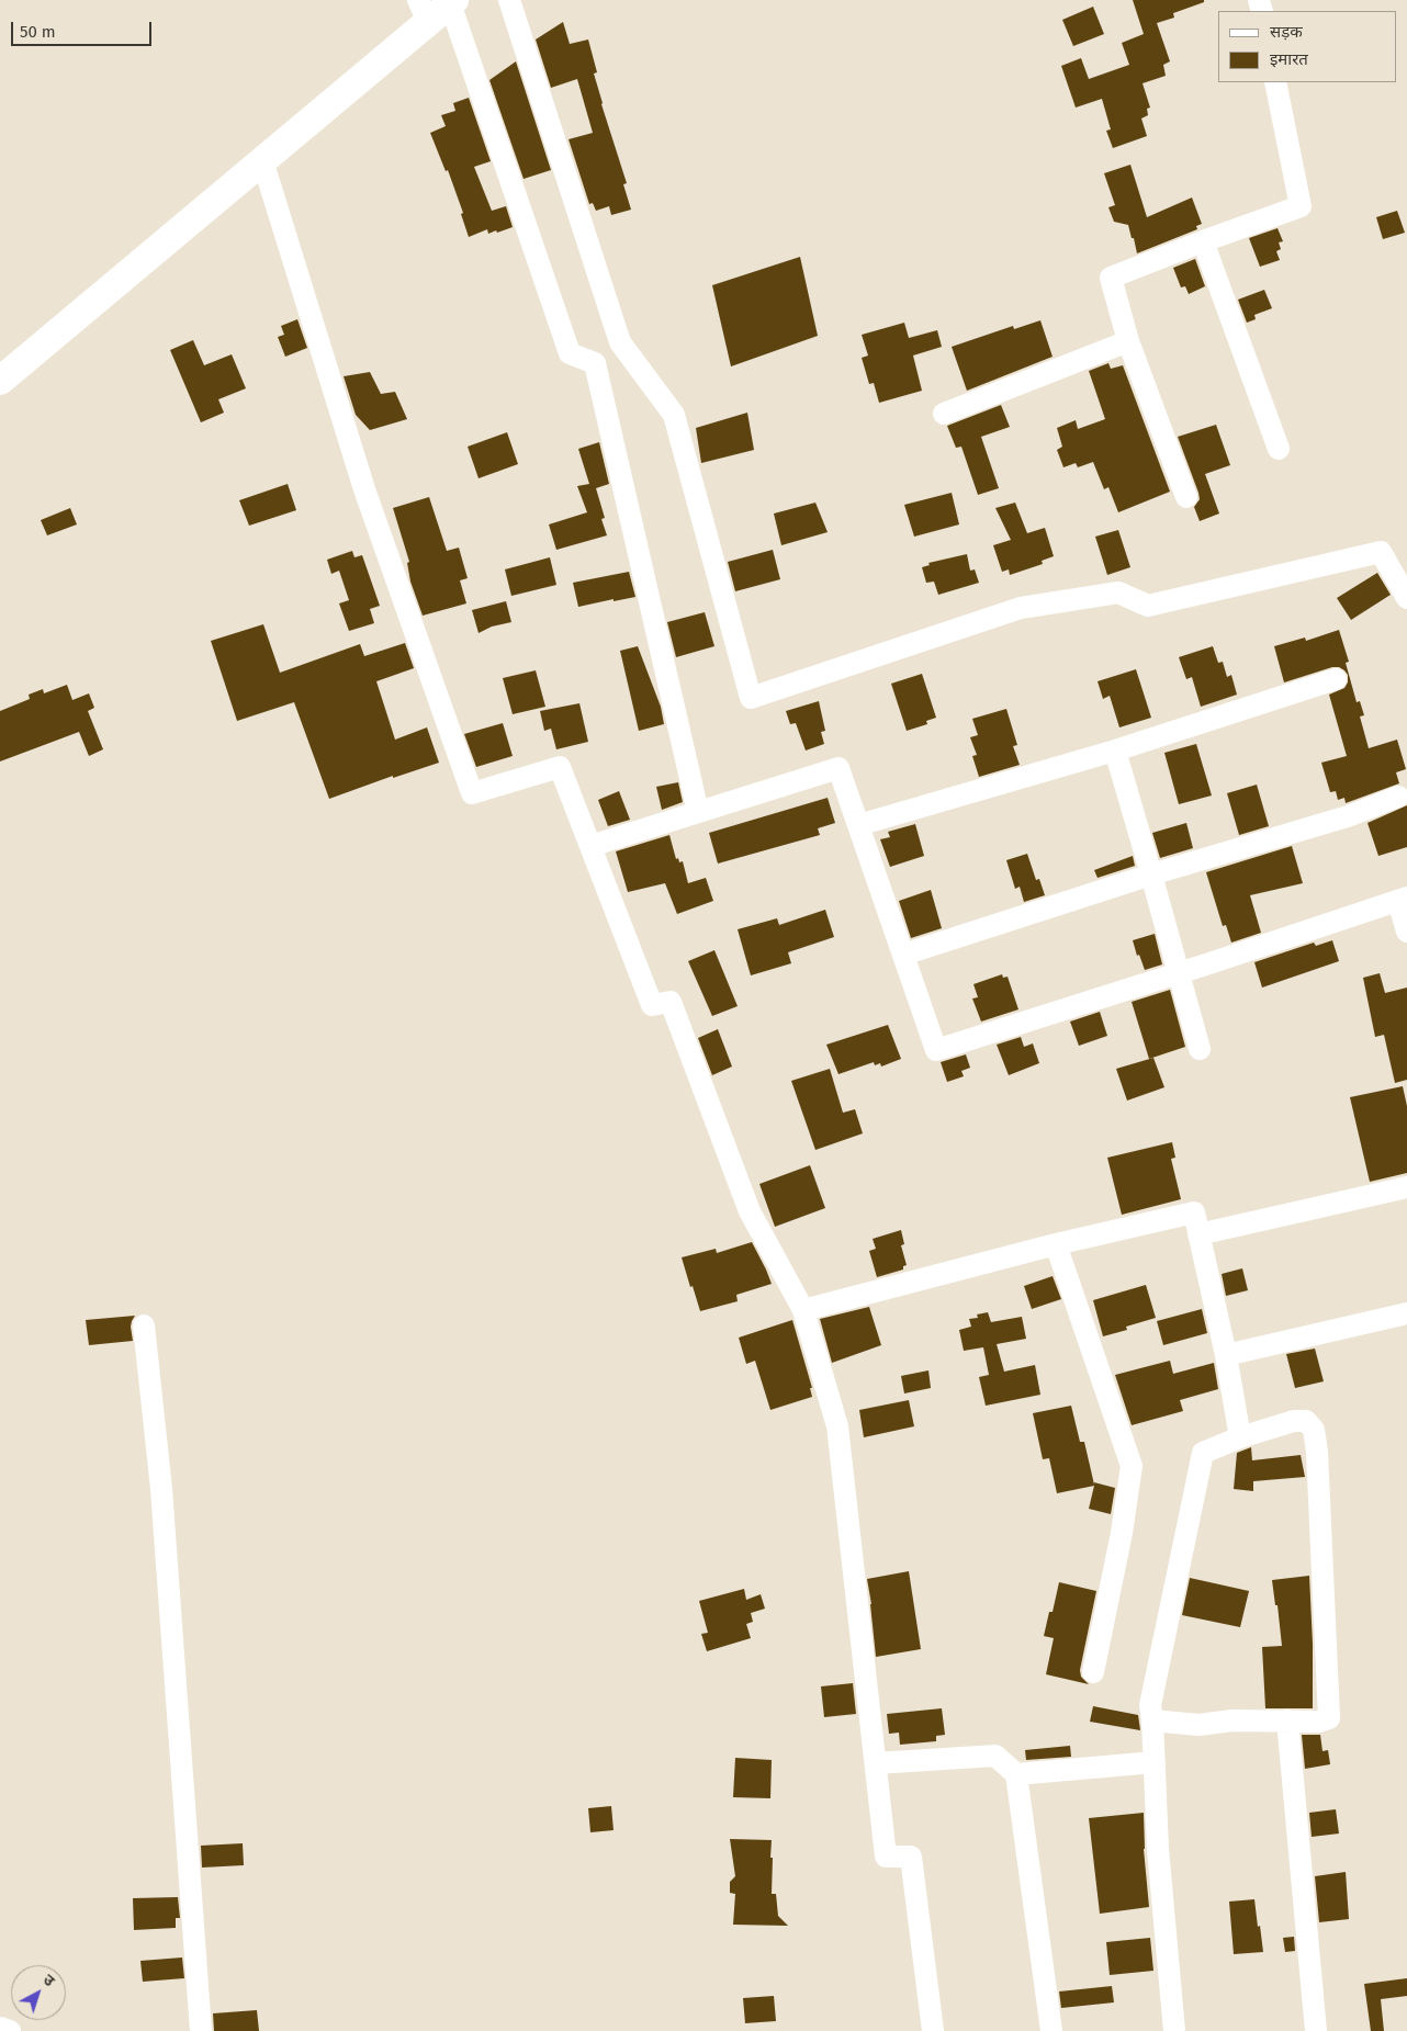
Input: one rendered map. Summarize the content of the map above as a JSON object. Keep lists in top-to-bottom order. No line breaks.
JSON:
{"legend":["सड़क","इमारत"],"scale_bar":"50 m","north":"top right"}
